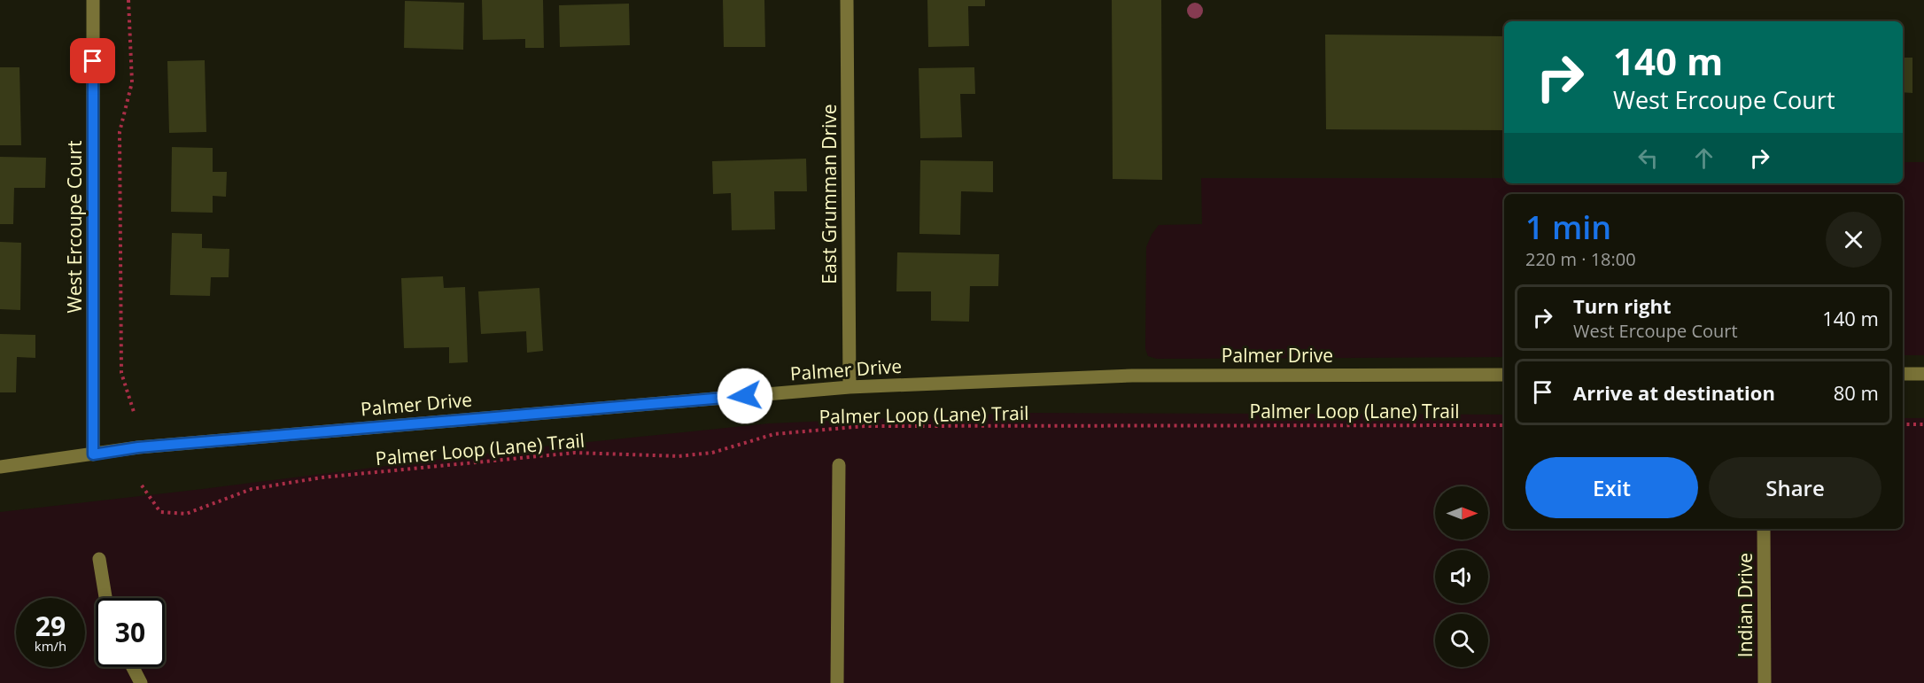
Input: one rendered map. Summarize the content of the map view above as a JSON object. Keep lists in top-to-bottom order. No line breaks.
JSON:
{"streets":{"street":["East Grumman Drive","West Ercoupe Court","Palmer Drive","Indian Drive"],"path":["Palmer Loop (Lane) Trail"]},"crossings":[["East Grumman Drive","Palmer Drive"],["West Ercoupe Court","Palmer Drive"]],"north":"right","page":{"turn":["140 m","West Ercoupe Court"],"heading":["1 min","220 m · 18:00"],"list":[{"name":"Turn right","note":"West Ercoupe Court","value":"140 m"},{"name":"Arrive at destination","value":"80 m"}],"buttons":["Exit","Share"],"speed":"29 km/h","limit":"30"}}
